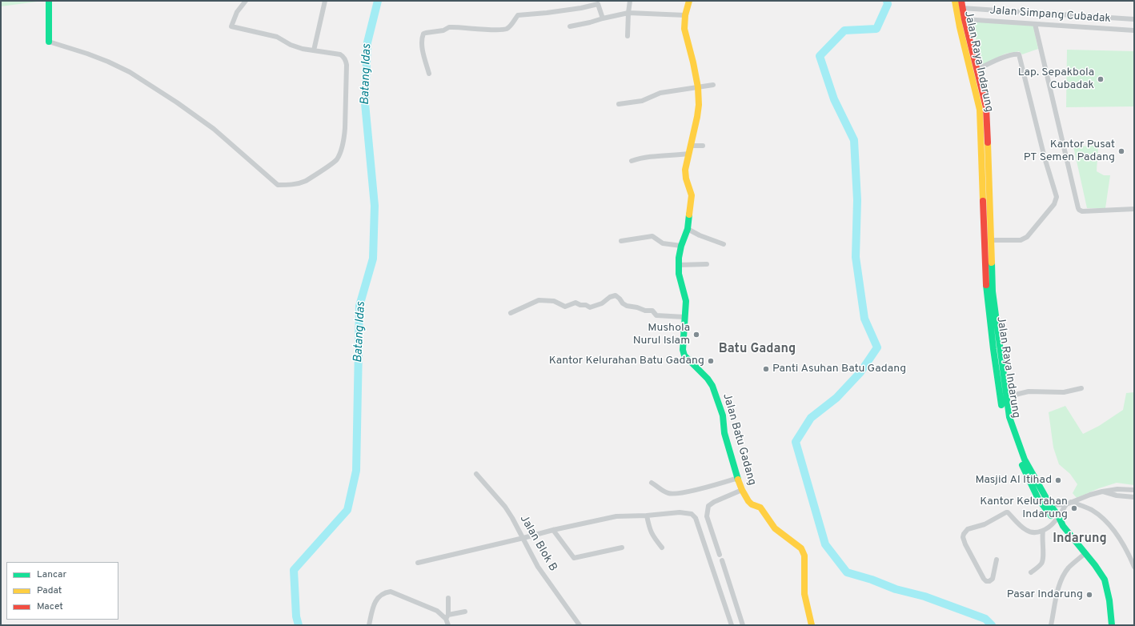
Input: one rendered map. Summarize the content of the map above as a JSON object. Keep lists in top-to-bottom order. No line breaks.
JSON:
{"streets":{"main road":["Jalan Raya Indarung","Jalan Batu Gadang"],"street":["Jalan Simpang Cubadak","Jalan Blok B"]},"crossings":[["Jalan Simpang Cubadak","Jalan Raya Indarung"]],"districts":["Batu Gadang","Indarung"],"water":["Batang Idas"],"places":["Lap. Sepakbola Cubadak","Kantor Pusat PT Semen Padang","Mushola Nurul Islam","Kantor Kelurahan Batu Gadang","Panti Asuhan Batu Gadang","Masjid Al Itihad","Kantor Kelurahan Indarung","Pasar Indarung"],"legend":["Lancar","Padat","Macet"]}
